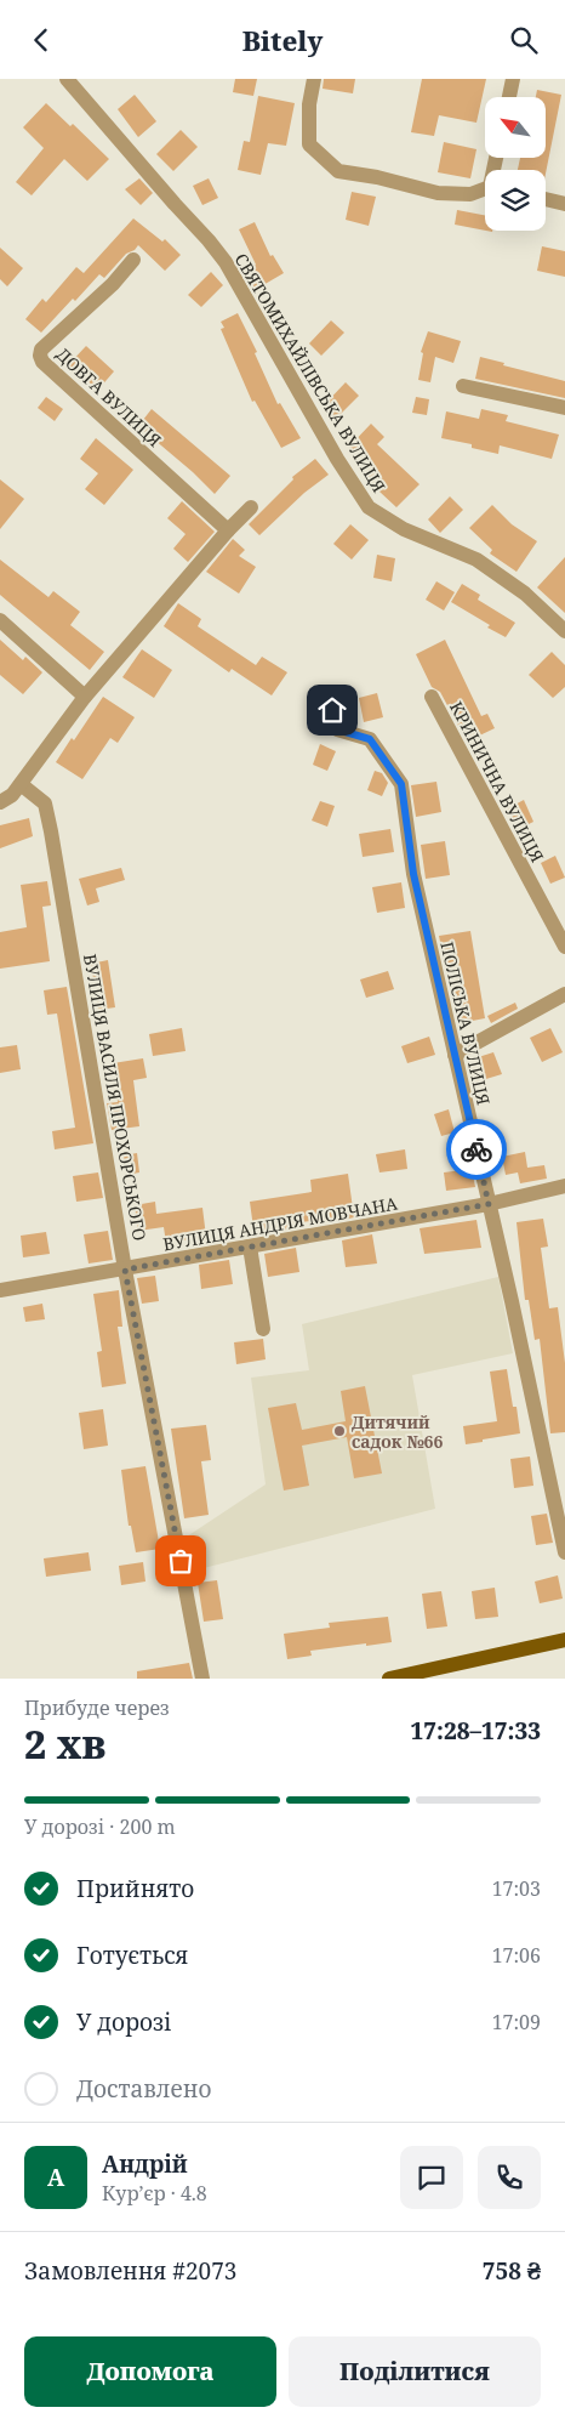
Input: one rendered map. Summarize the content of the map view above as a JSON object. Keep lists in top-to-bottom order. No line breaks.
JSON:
{"streets":{"street":["СВЯТОМИХАЙЛІВСЬКА ВУЛИЦЯ","ДОВГА ВУЛИЦЯ","КРИНИЧНА ВУЛИЦЯ","ПОЛІСЬКА ВУЛИЦЯ","ВУЛИЦЯ ВАСИЛЯ ПРОХОРСЬКОГО","ВУЛИЦЯ АНДРІЯ МОВЧАНА"]},"crossings":[["ПОЛІСЬКА ВУЛИЦЯ","ВУЛИЦЯ АНДРІЯ МОВЧАНА"],["ВУЛИЦЯ ВАСИЛЯ ПРОХОРСЬКОГО","ВУЛИЦЯ АНДРІЯ МОВЧАНА"]],"places":["Дитячий садок №66"],"north":"top left","page":{"header":"Bitely","heading":["2 хв","Прибуде через","17:28–17:33"],"panel":["Андрій","Кур’єр · 4.8","Замовлення #2073","758 ₴"],"bar":"У дорозі · 200 m","list":[["Прийнято","17:03"],["Готується","17:06"],["У дорозі","17:09"],"Доставлено"],"round":"А","buttons":["Допомога","Поділитися"]}}
